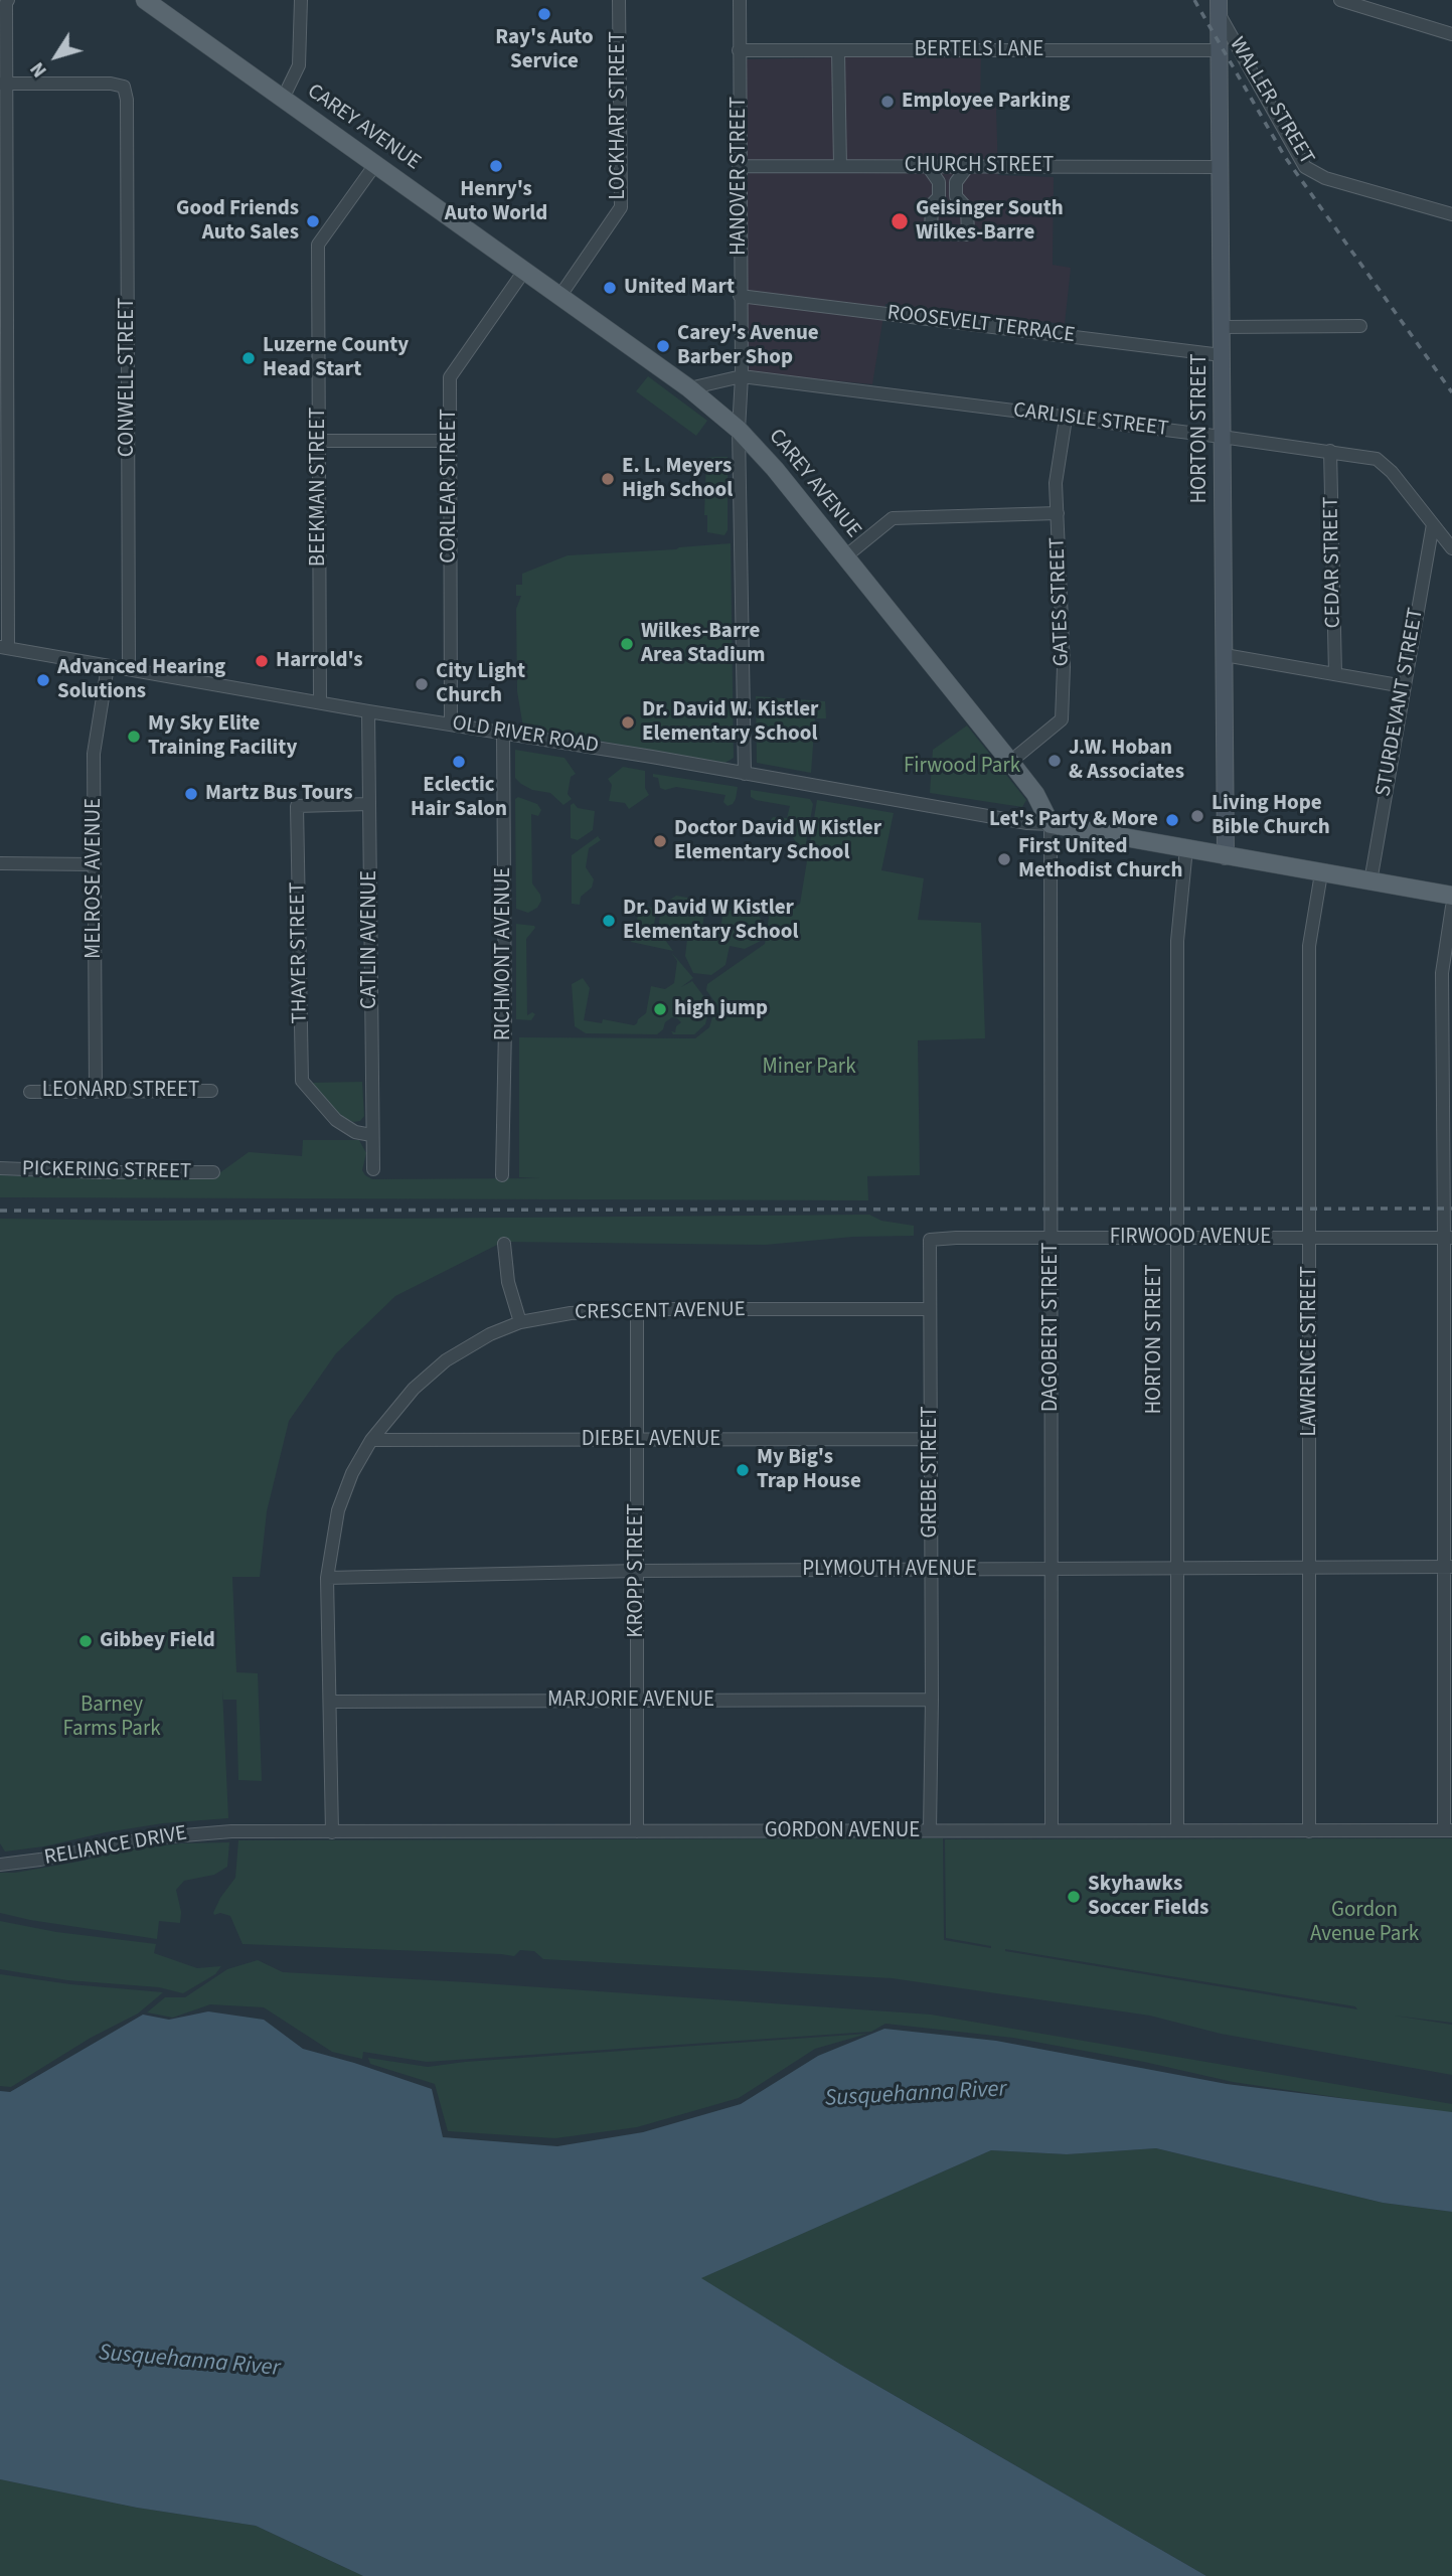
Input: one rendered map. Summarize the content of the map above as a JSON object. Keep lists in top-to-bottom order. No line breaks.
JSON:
{"streets":{"main road":["CAREY AVENUE","HORTON STREET"],"street":["BERTELS LANE","WALLER STREET","LOCKHART STREET","CHURCH STREET","HANOVER STREET","ROOSEVELT TERRACE","CONWELL STREET","CARLISLE STREET","CORLEAR STREET","BEEKMAN STREET","CEDAR STREET","GATES STREET","STURDEVANT STREET","OLD RIVER ROAD","MELROSE AVENUE","CATLIN AVENUE","THAYER STREET","RICHMONT AVENUE","LEONARD STREET","PICKERING STREET","FIRWOOD AVENUE","CRESCENT AVENUE","DAGOBERT STREET","LAWRENCE STREET","DIEBEL AVENUE","GREBE STREET","PLYMOUTH AVENUE","KROPP STREET","MARJORIE AVENUE","GORDON AVENUE","RELIANCE DRIVE"]},"crossings":[["BERTELS LANE","HANOVER STREET"],["BERTELS LANE","HORTON STREET"],["WALLER STREET","HORTON STREET"],["LOCKHART STREET","CAREY AVENUE"],["CAREY AVENUE","HANOVER STREET"],["CAREY AVENUE","CARLISLE STREET"],["CAREY AVENUE","CORLEAR STREET"],["CAREY AVENUE","BEEKMAN STREET"],["CAREY AVENUE","GATES STREET"],["CAREY AVENUE","OLD RIVER ROAD"],["CAREY AVENUE","DAGOBERT STREET"],["CHURCH STREET","HANOVER STREET"],["CHURCH STREET","HORTON STREET"],["HANOVER STREET","ROOSEVELT TERRACE"],["HANOVER STREET","CARLISLE STREET"],["HANOVER STREET","OLD RIVER ROAD"],["ROOSEVELT TERRACE","HORTON STREET"],["CONWELL STREET","OLD RIVER ROAD"],["CARLISLE STREET","HORTON STREET"],["CARLISLE STREET","CEDAR STREET"],["CARLISLE STREET","GATES STREET"],["CARLISLE STREET","STURDEVANT STREET"],["HORTON STREET","FIRWOOD AVENUE"],["HORTON STREET","PLYMOUTH AVENUE"],["HORTON STREET","GORDON AVENUE"],["CORLEAR STREET","OLD RIVER ROAD"],["BEEKMAN STREET","OLD RIVER ROAD"],["OLD RIVER ROAD","MELROSE AVENUE"],["OLD RIVER ROAD","CATLIN AVENUE"],["OLD RIVER ROAD","RICHMONT AVENUE"],["OLD RIVER ROAD","DAGOBERT STREET"],["MELROSE AVENUE","LEONARD STREET"],["CATLIN AVENUE","THAYER STREET"],["FIRWOOD AVENUE","DAGOBERT STREET"],["FIRWOOD AVENUE","LAWRENCE STREET"],["FIRWOOD AVENUE","GREBE STREET"],["CRESCENT AVENUE","DIEBEL AVENUE"],["CRESCENT AVENUE","GREBE STREET"],["CRESCENT AVENUE","PLYMOUTH AVENUE"],["CRESCENT AVENUE","KROPP STREET"],["CRESCENT AVENUE","MARJORIE AVENUE"],["CRESCENT AVENUE","GORDON AVENUE"],["DAGOBERT STREET","PLYMOUTH AVENUE"],["DAGOBERT STREET","GORDON AVENUE"],["LAWRENCE STREET","PLYMOUTH AVENUE"],["LAWRENCE STREET","GORDON AVENUE"],["DIEBEL AVENUE","GREBE STREET"],["DIEBEL AVENUE","KROPP STREET"],["GREBE STREET","PLYMOUTH AVENUE"],["GREBE STREET","MARJORIE AVENUE"],["GREBE STREET","GORDON AVENUE"],["PLYMOUTH AVENUE","KROPP STREET"],["KROPP STREET","MARJORIE AVENUE"],["KROPP STREET","GORDON AVENUE"],["GORDON AVENUE","RELIANCE DRIVE"]],"water":["Susquehanna River"],"parks":["Firwood Park","Miner Park","Barney Farms Park","Gordon Avenue Park"],"places":["Ray's Auto Service","Employee Parking","Henry's Auto World","Good Friends Auto Sales","Geisinger South Wilkes-Barre","United Mart","Carey's Avenue Barber Shop","Luzerne County Head Start","E. L. Meyers High School","Wilkes-Barre Area Stadium","Harrold's","Advanced Hearing Solutions","City Light Church","Dr. David W. Kistler Elementary School","My Sky Elite Training Facility","J.W. Hoban & Associates","Eclectic Hair Salon","Martz Bus Tours","Living Hope Bible Church","Let's Party & More","Doctor David W Kistler Elementary School","First United Methodist Church","Dr. David W Kistler Elementary School","high jump","My Big's Trap House","Gibbey Field","Skyhawks Soccer Fields"],"north":"bottom left"}
